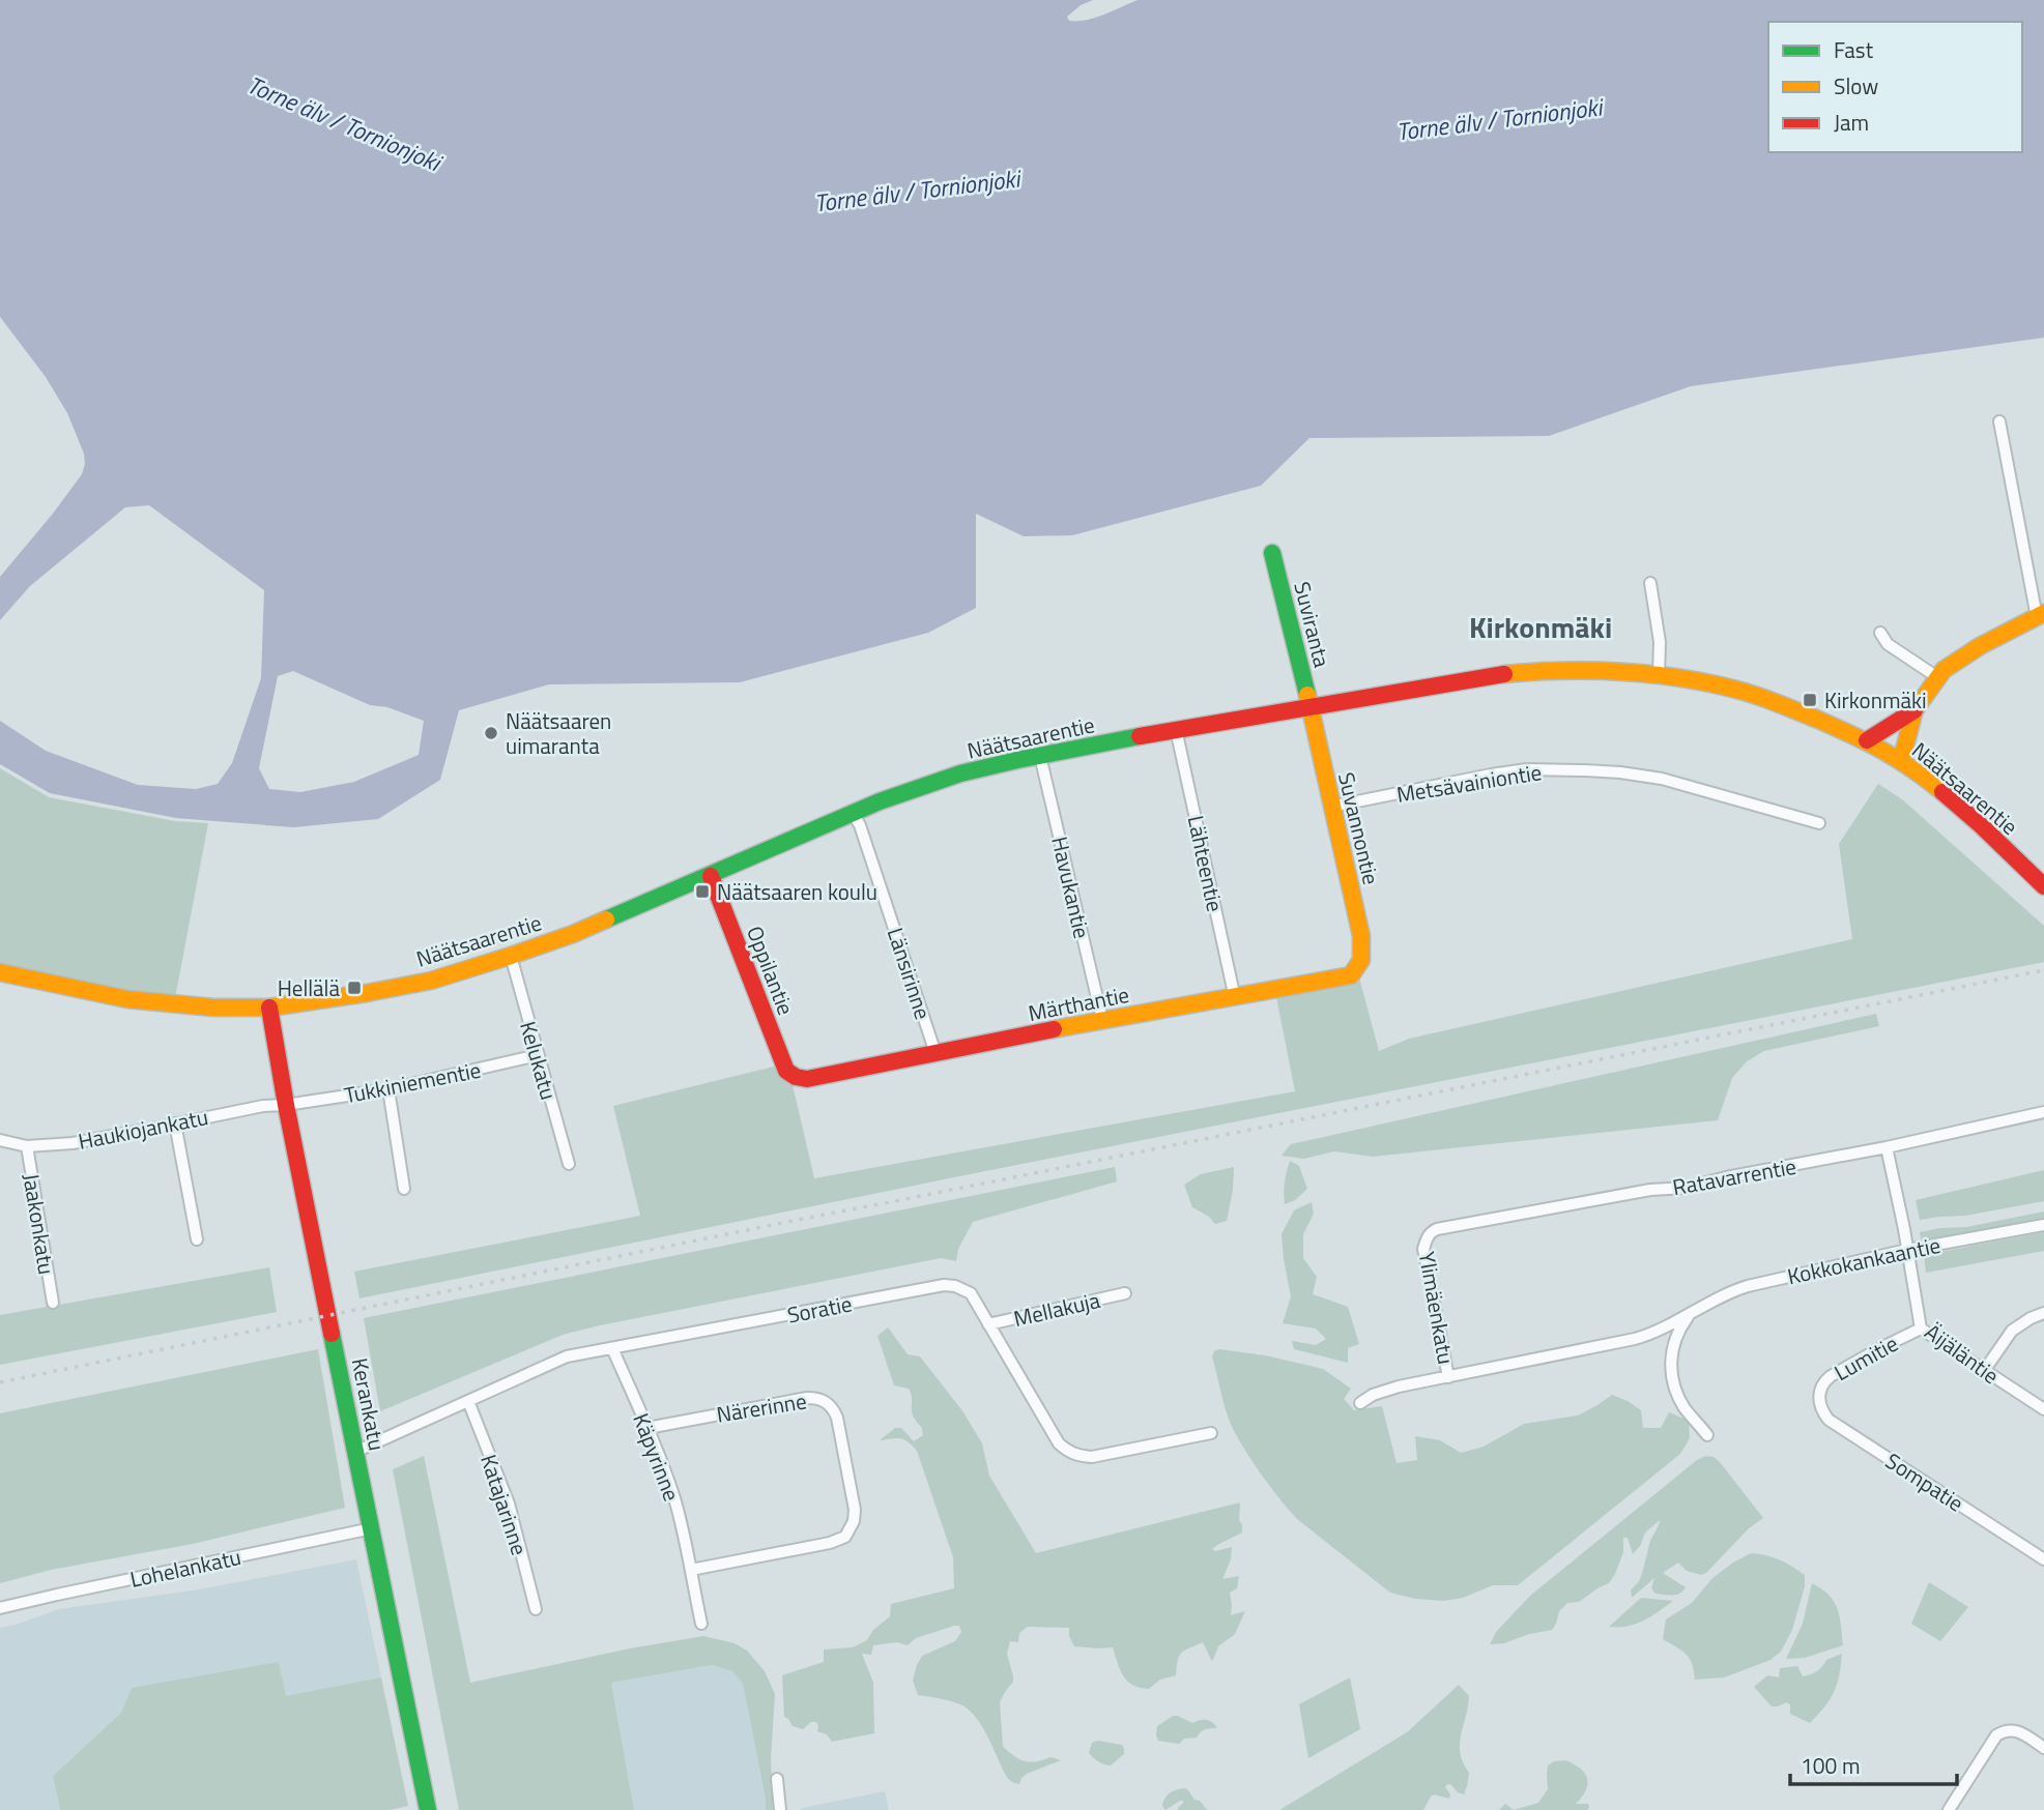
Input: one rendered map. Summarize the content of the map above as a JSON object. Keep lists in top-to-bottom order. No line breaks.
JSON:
{"streets":{"street":["Suviranta","Näätsaarentie","Metsävainiontie","Suvannontie","Lähteentie","Havukantie","Oppilantie","Länsirinne","Märthantie","Kelukatu","Tukkiniementie","Haukiojankatu","Ratavarrentie","Jaakonkatu","Kokkokankaantie","Ylimäenkatu","Soratie","Mellakuja","Äijäläntie","Lumitie","Kerankatu","Närerinne","Käpyrinne","Sompatie","Katajarinne","Lohelankatu"]},"crossings":[["Suviranta","Näätsaarentie"],["Suviranta","Suvannontie"],["Näätsaarentie","Suvannontie"],["Näätsaarentie","Lähteentie"],["Näätsaarentie","Havukantie"],["Näätsaarentie","Oppilantie"],["Näätsaarentie","Länsirinne"],["Näätsaarentie","Kelukatu"],["Näätsaarentie","Kerankatu"],["Metsävainiontie","Suvannontie"],["Suvannontie","Märthantie"],["Lähteentie","Märthantie"],["Havukantie","Märthantie"],["Oppilantie","Märthantie"],["Länsirinne","Märthantie"],["Kelukatu","Tukkiniementie"],["Tukkiniementie","Haukiojankatu"],["Tukkiniementie","Kerankatu"],["Haukiojankatu","Jaakonkatu"],["Haukiojankatu","Kerankatu"],["Ratavarrentie","Ylimäenkatu"],["Ratavarrentie","Äijäläntie"],["Kokkokankaantie","Ylimäenkatu"],["Kokkokankaantie","Äijäläntie"],["Soratie","Mellakuja"],["Soratie","Kerankatu"],["Soratie","Käpyrinne"],["Soratie","Katajarinne"],["Äijäläntie","Lumitie"],["Lumitie","Sompatie"],["Kerankatu","Lohelankatu"],["Närerinne","Käpyrinne"]],"districts":["Kirkonmäki"],"water":["Torne älv / Tornionjoki"],"places":{"transit":["Kirkonmäki","Näätsaaren koulu","Hellälä"],"other":["Näätsaaren uimaranta"]},"legend":["Fast","Slow","Jam"],"scale_bar":"100 m"}
